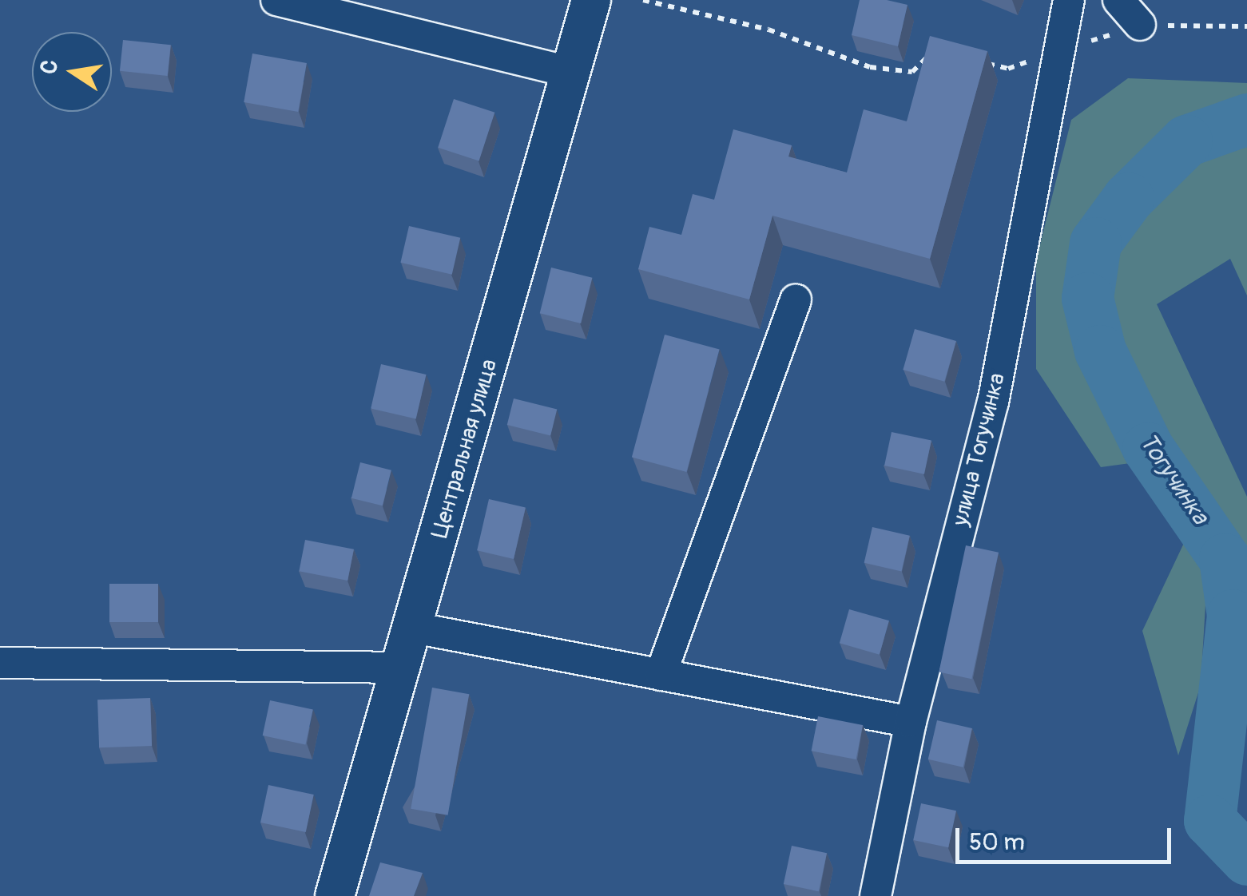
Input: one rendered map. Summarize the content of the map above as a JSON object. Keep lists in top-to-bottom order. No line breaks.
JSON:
{"streets":{"main road":["Центральная улица"],"street":["улица Тогучинка"]},"water":["Тогучинка"],"scale_bar":"50 m","north":"left"}
